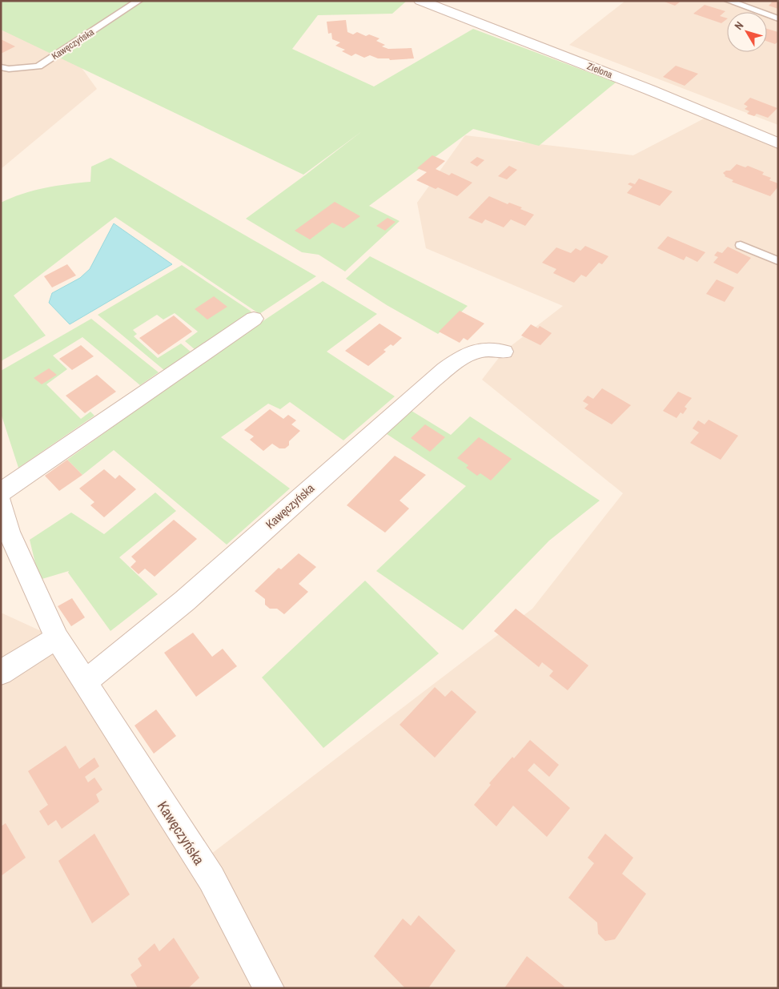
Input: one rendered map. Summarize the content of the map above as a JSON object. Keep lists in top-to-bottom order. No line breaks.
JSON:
{"streets":{"street":["Kawęczyńska","Zielona"]},"north":"top left"}
